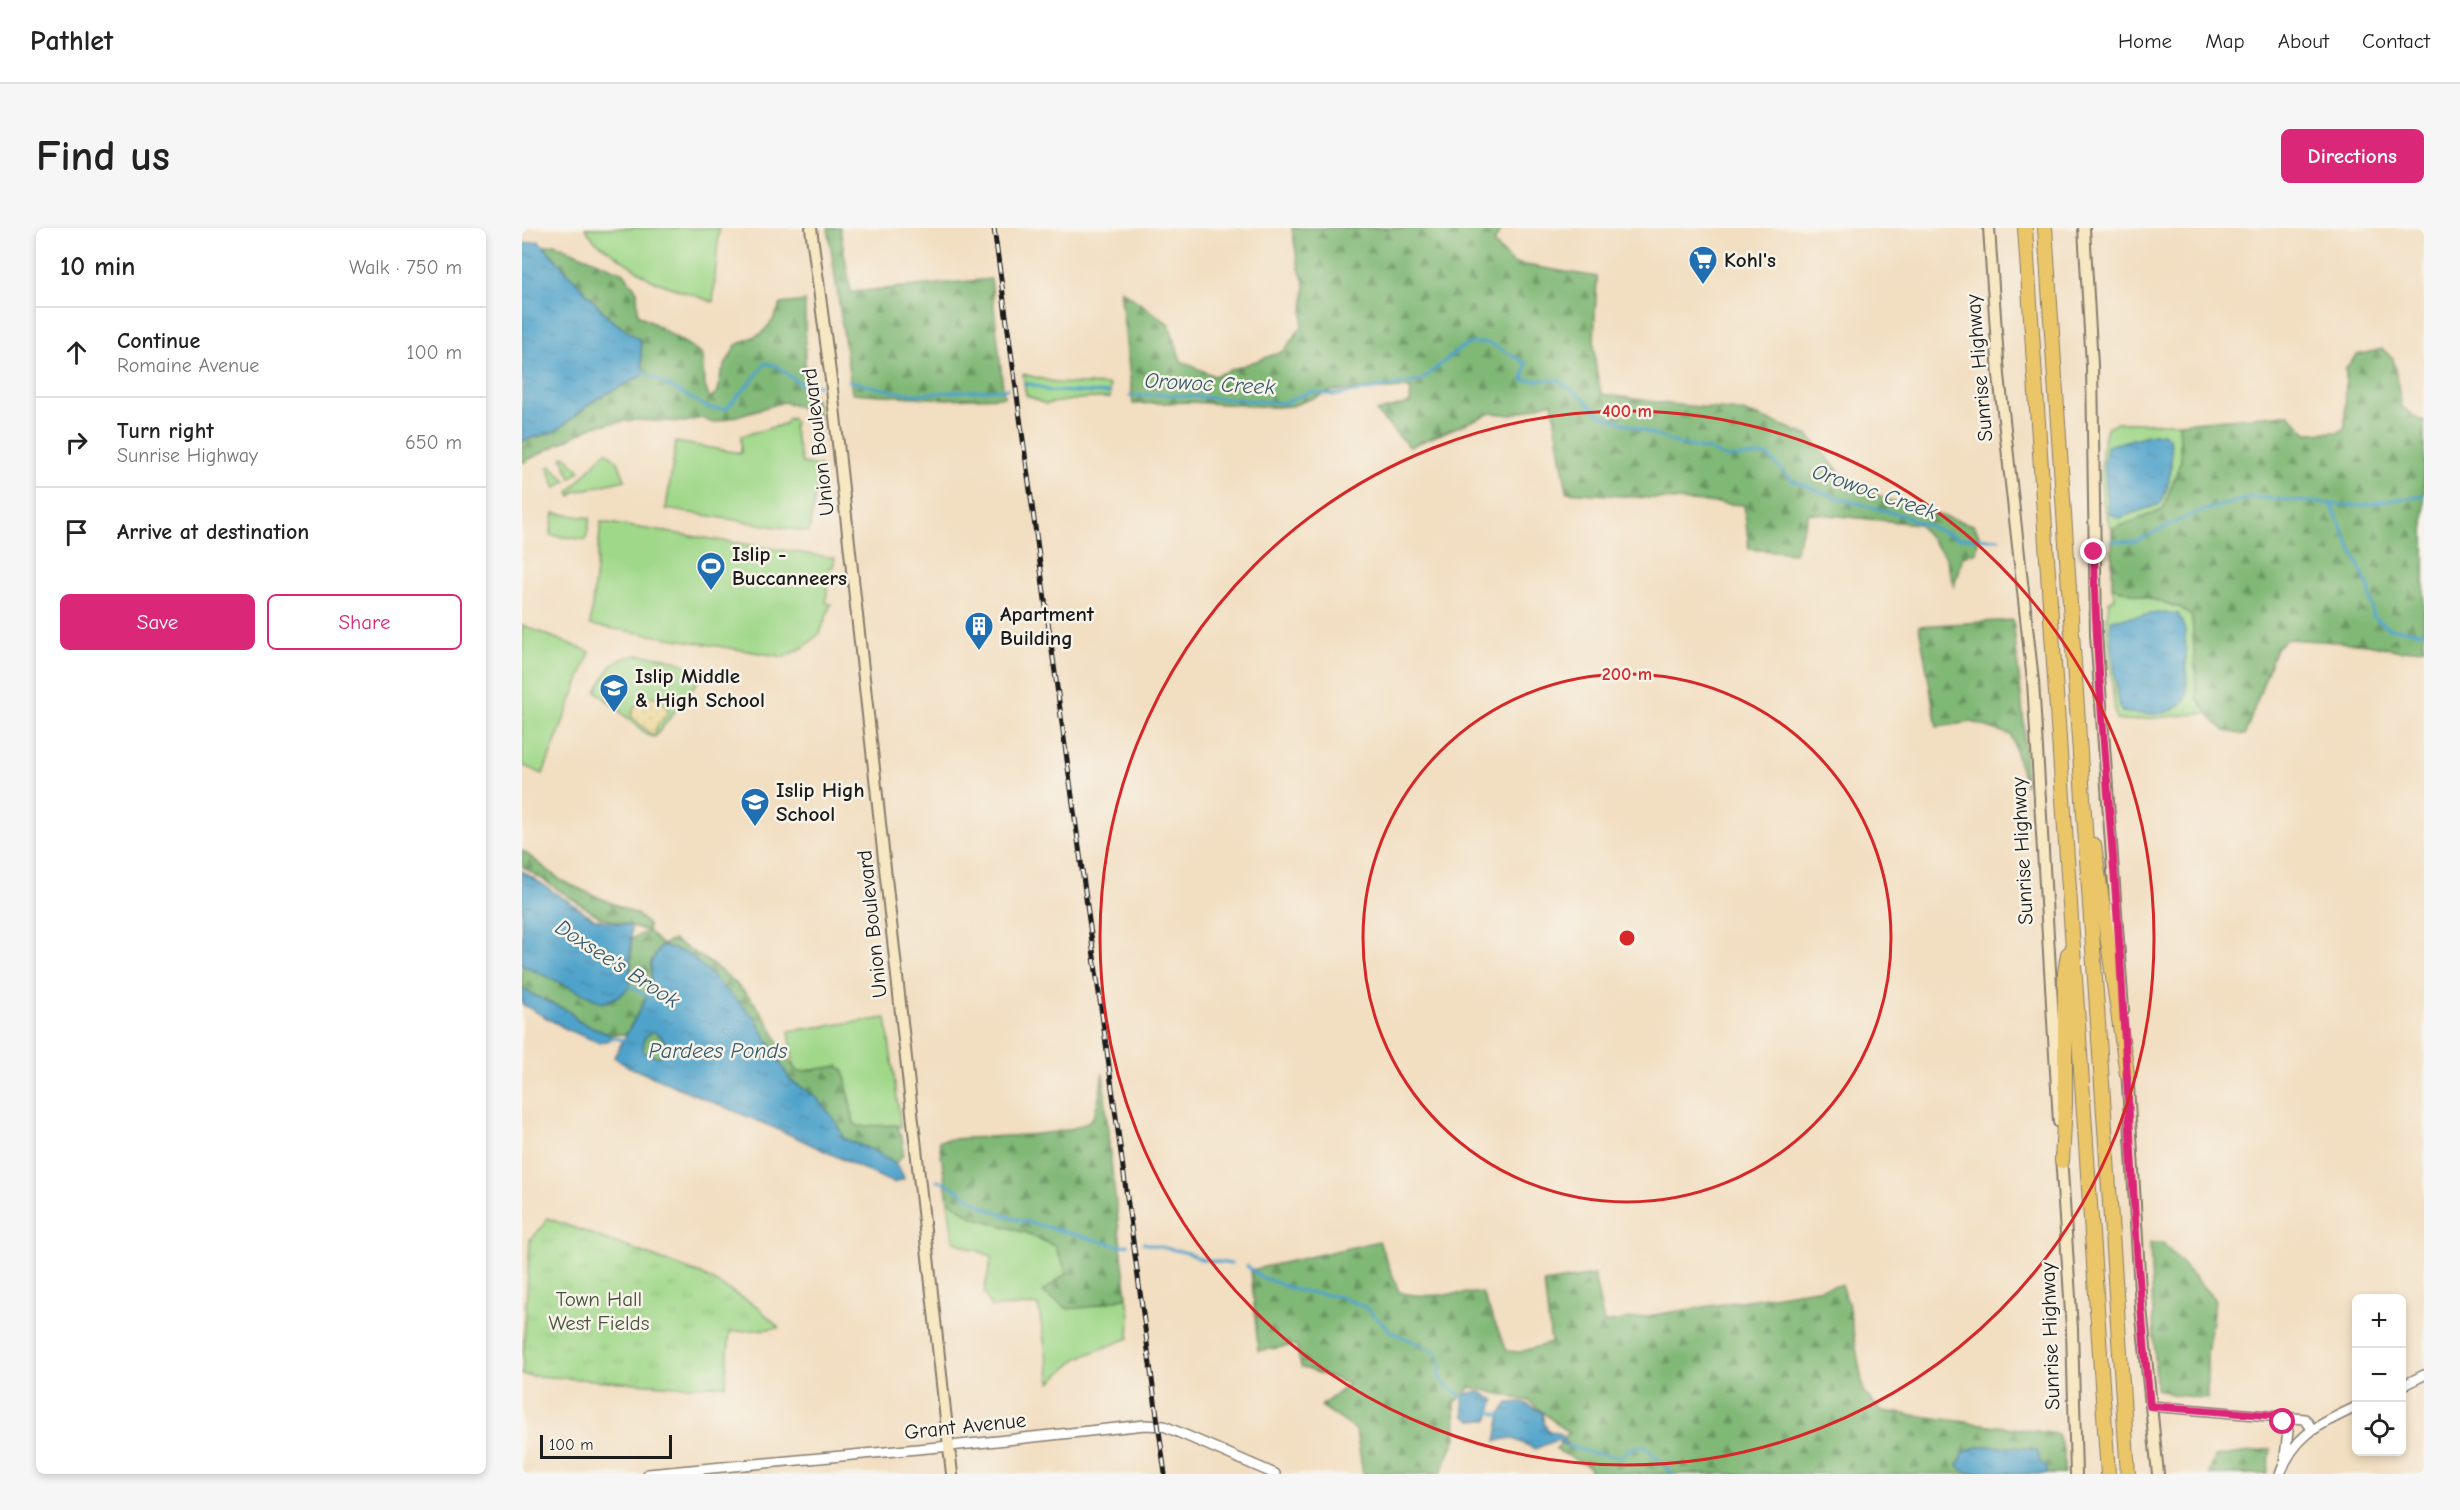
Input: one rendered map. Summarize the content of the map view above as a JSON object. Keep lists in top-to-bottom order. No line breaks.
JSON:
{"streets":{"highway":["Sunrise Highway"],"main road":["Union Boulevard"],"street":["Grant Avenue"]},"crossings":[["Union Boulevard","Grant Avenue"]],"water":["Orowoc Creek","Doxsee's Brook","Pardees Ponds"],"parks":["Town Hall West Fields"],"places":{"supermarket":["Kohl's"],"sports":["Islip - Buccanneers"],"building":["Apartment Building"],"school or university":["Islip Middle & High School","Islip High School"]},"scale_bar":"100 m","page":{"header":"Pathlet","nav":["Home","Map","About","Contact"],"buttons":["Directions",["Save","Share"]],"title":"Find us","heading":["10 min","Walk · 750 m"],"list":[["Continue","Romaine Avenue","100 m"],["Turn right","Sunrise Highway","650 m"],"Arrive at destination"],"map_buttons":["+","−"],"scale":"100 m"},"rings":["400 m","200 m"]}
